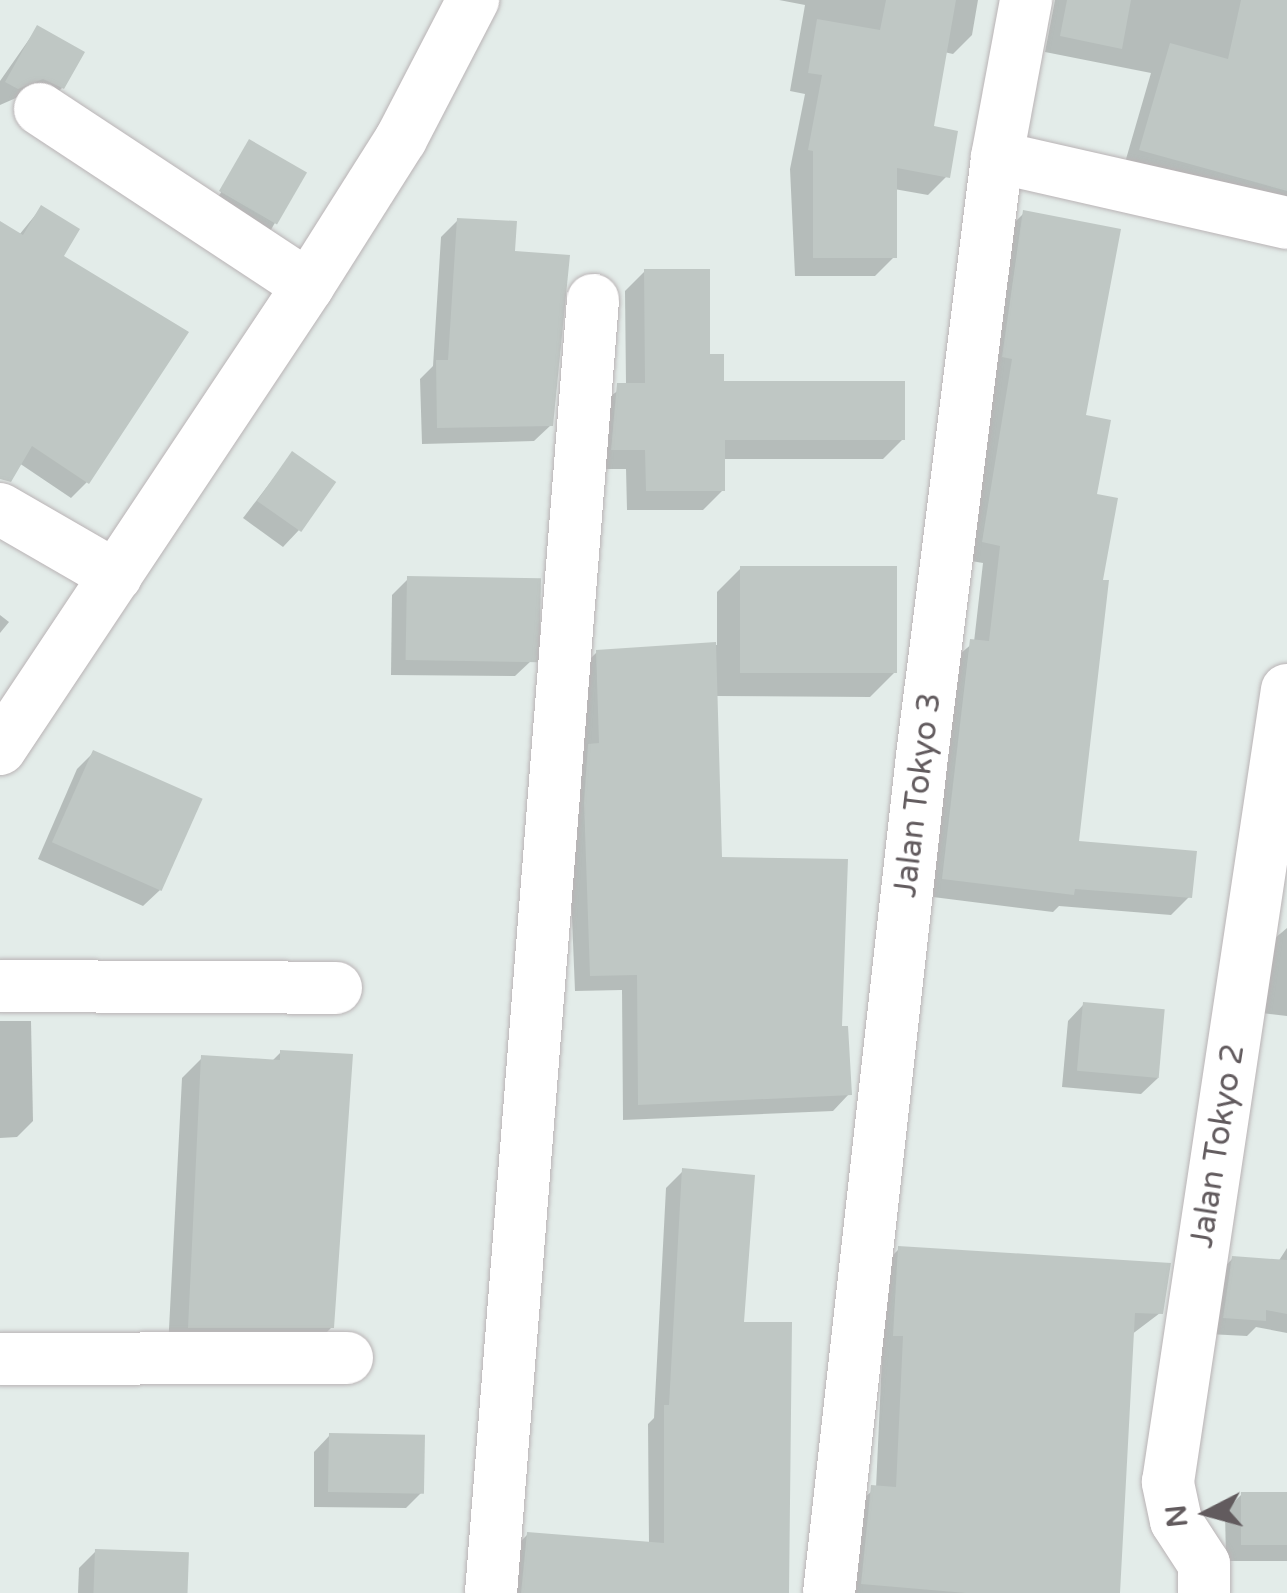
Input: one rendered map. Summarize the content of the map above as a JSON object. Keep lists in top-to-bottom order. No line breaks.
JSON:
{"streets":{"street":["Jalan Tokyo 3","Jalan Tokyo 2"]},"north":"left"}
